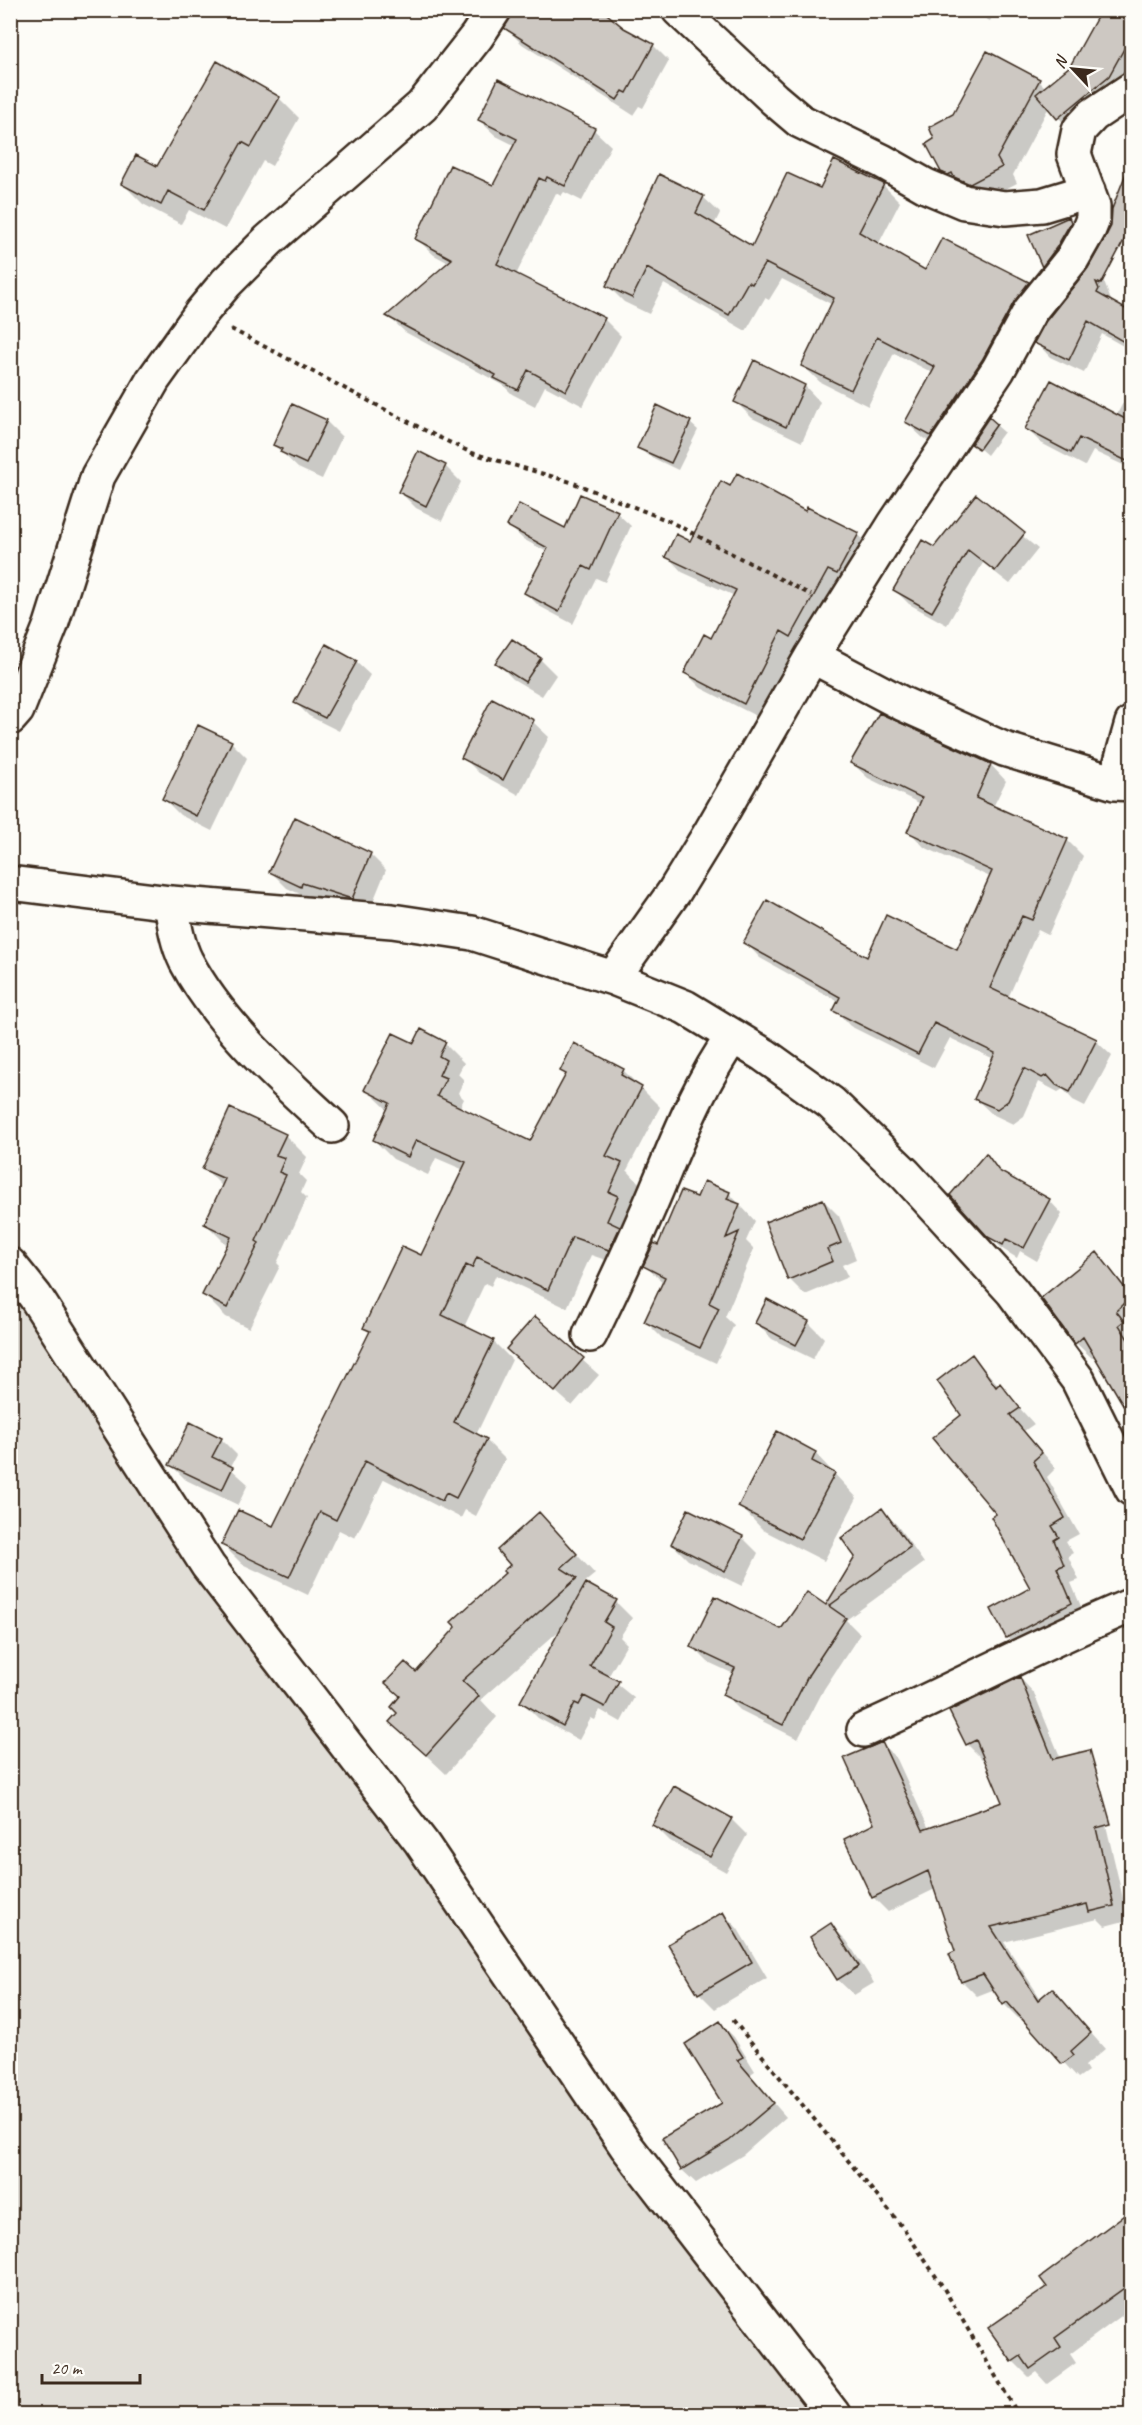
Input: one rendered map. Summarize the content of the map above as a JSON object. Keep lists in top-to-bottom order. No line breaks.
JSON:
{"scale_bar":"20 m","north":"top left"}
